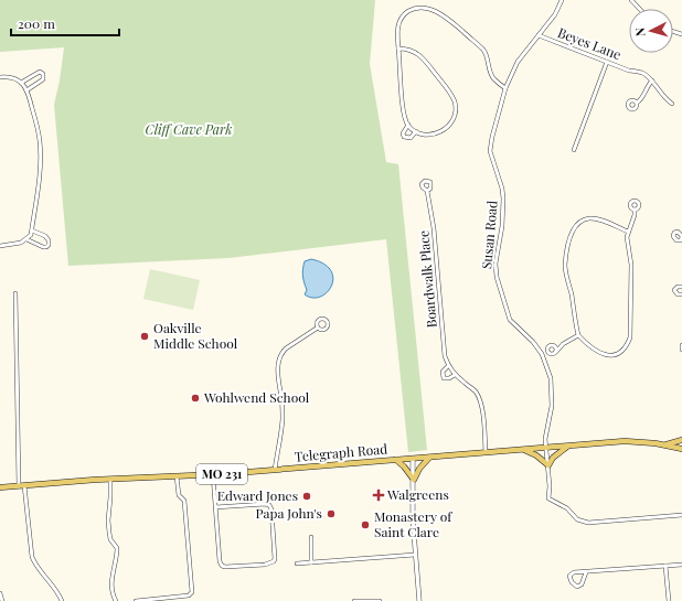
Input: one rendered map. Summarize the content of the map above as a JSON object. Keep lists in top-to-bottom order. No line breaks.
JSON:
{"streets":{"main road":["Telegraph Road","MO 231"],"street":["Beyes Lane","Susan Road","Boardwalk Place"]},"crossings":[["Beyes Lane","Susan Road"],["Susan Road","Telegraph Road"],["Boardwalk Place","Telegraph Road"]],"parks":["Cliff Cave Park"],"places":{"other":["Oakville Middle School","Wohlwend School","Edward Jones","Papa John's","Monastery of Saint Clare"],"health":["Walgreens"]},"scale_bar":"200 m","north":"left"}
